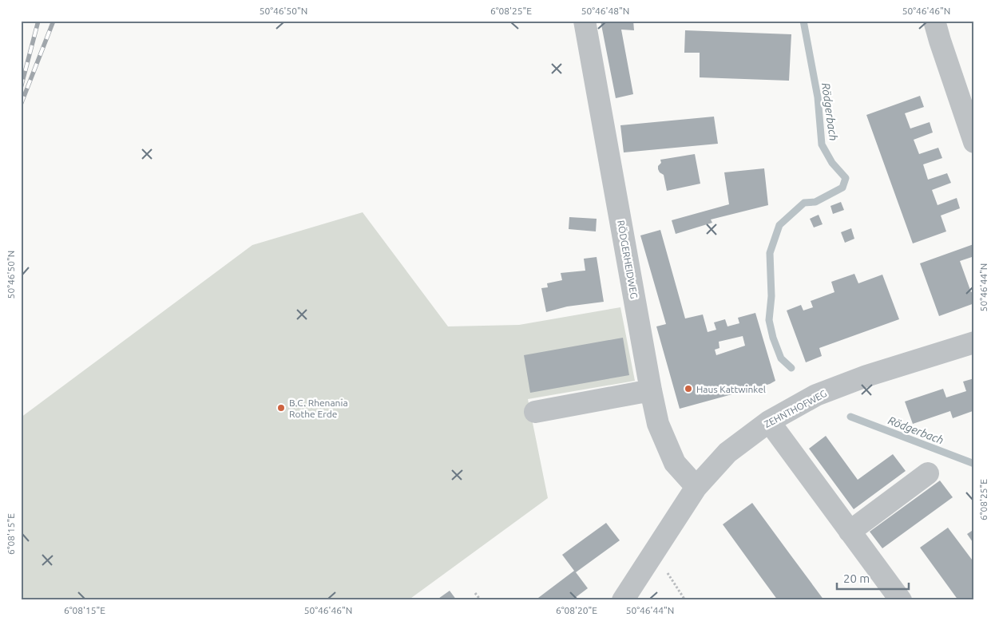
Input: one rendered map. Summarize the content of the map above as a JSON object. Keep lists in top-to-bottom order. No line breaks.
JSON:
{"streets":{"street":["RÖDGERHEIDWEG","ZEHNTHOFWEG"]},"crossings":[["RÖDGERHEIDWEG","ZEHNTHOFWEG"]],"water":["Rödgerbach"],"places":["Haus Kattwinkel","B.C. Rhenania Rothe Erde"],"scale_bar":"20 m","coordinates":["50°46'50\"N","6°08'25\"E","50°46'48\"N","50°46'46\"N","50°46'44\"N","6°08'15\"E","6°08'20\"E"]}
